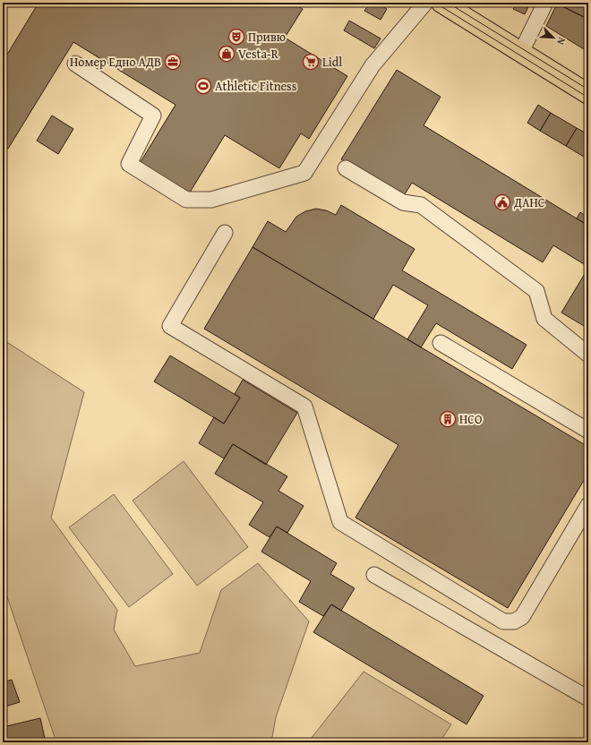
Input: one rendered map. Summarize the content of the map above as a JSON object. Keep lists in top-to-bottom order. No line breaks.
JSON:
{"places":{"theatre":["Привю"],"shop":["Vesta-R"],"office":["Номер Едно АДВ"],"supermarket":["Lidl"],"sports":["Athletic Fitness"],"public building":["ДАНС"],"building":["НСО"]},"north":"bottom right"}
